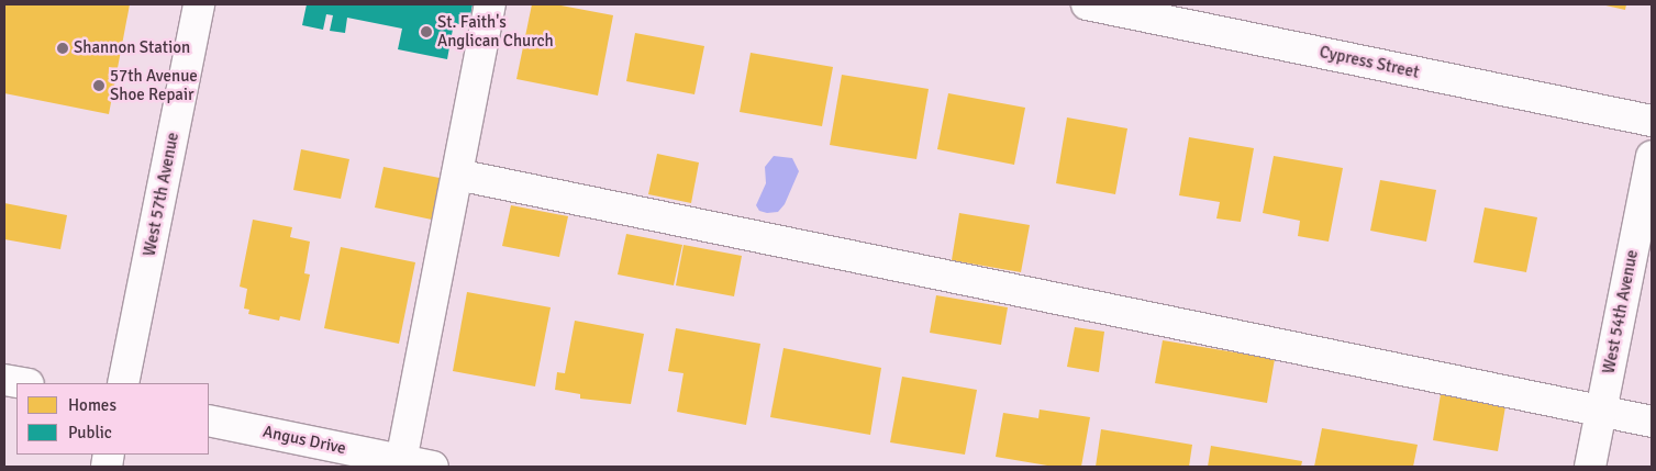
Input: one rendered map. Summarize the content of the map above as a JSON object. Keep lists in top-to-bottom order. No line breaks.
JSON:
{"streets":{"street":["Cypress Street","West 57th Avenue","West 54th Avenue","Angus Drive"]},"places":["St. Faith's Anglican Church","Shannon Station","57th Avenue Shoe Repair"],"legend":["Homes","Public"]}
